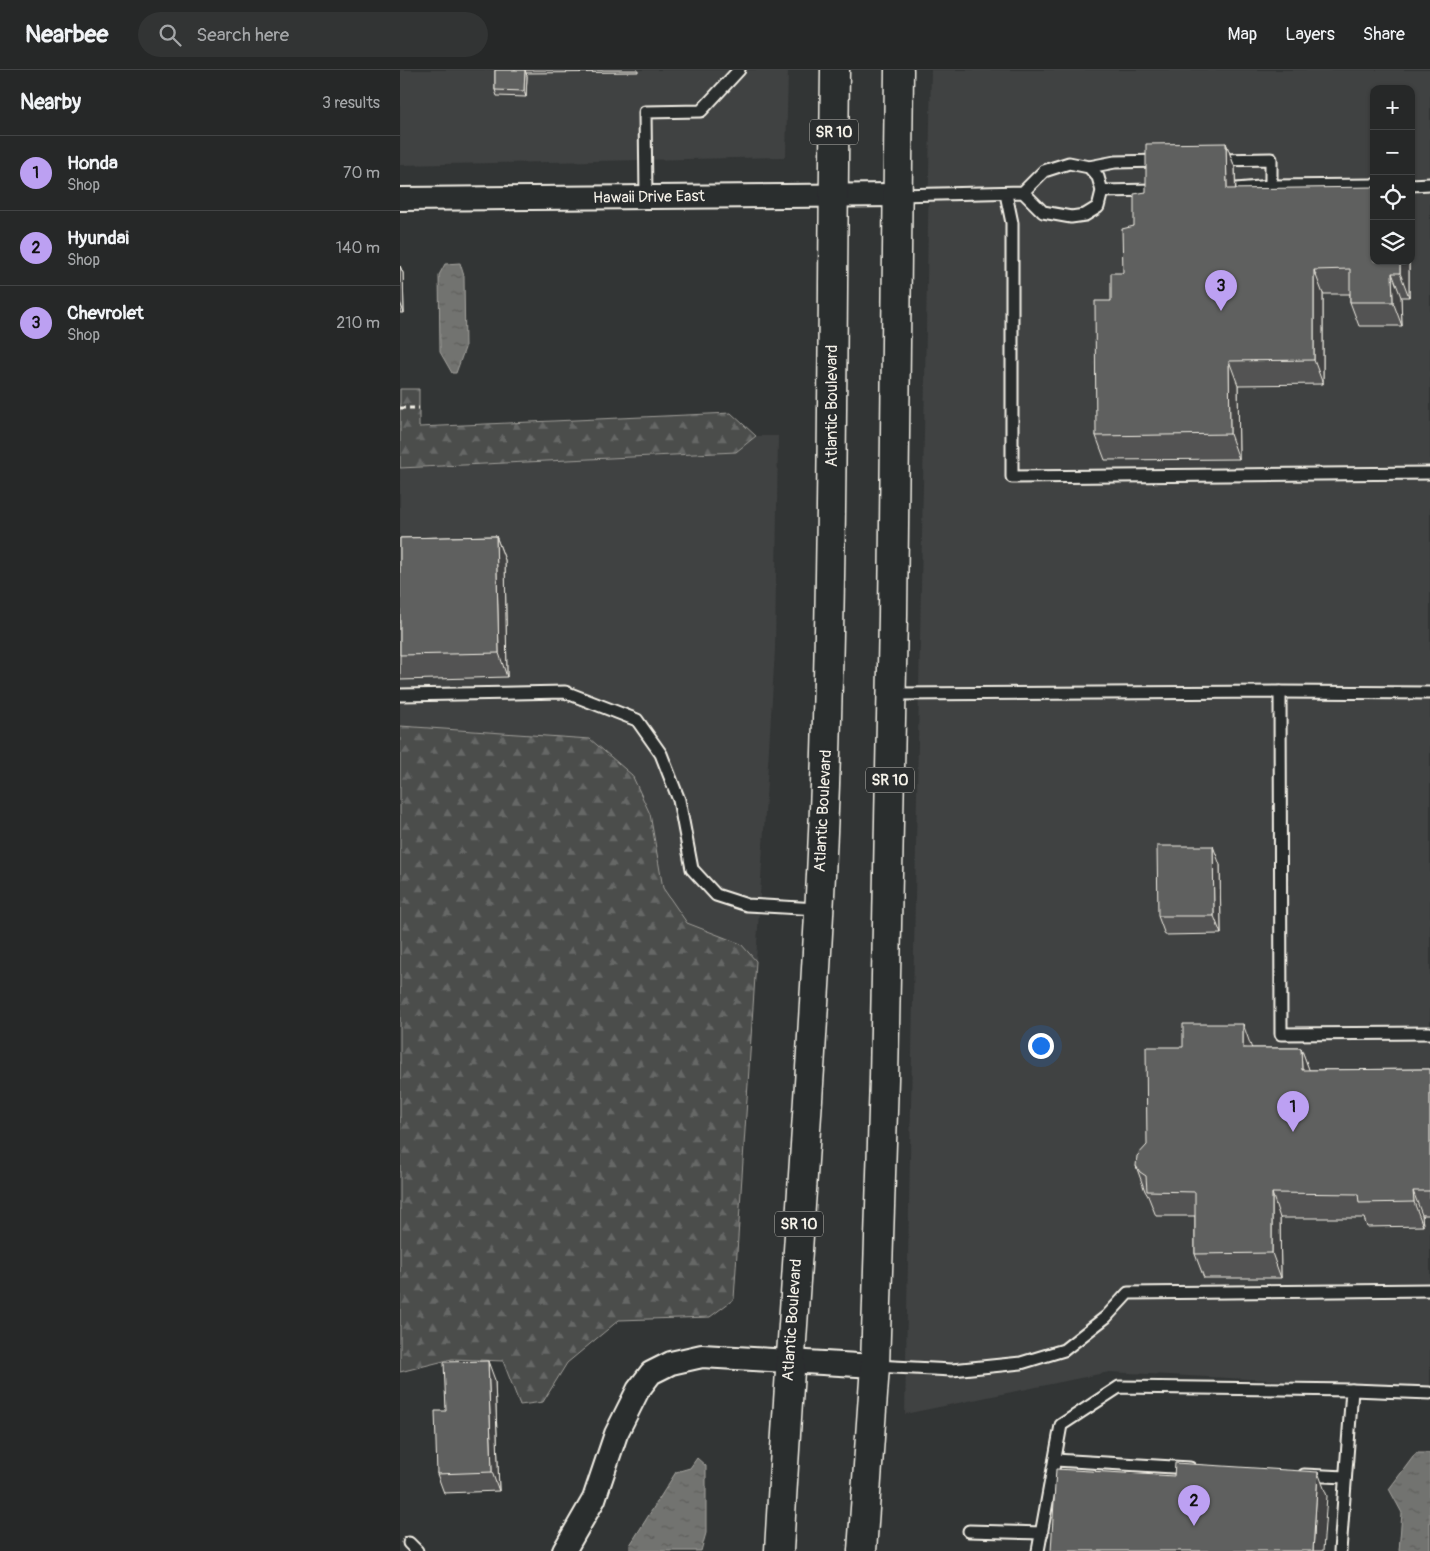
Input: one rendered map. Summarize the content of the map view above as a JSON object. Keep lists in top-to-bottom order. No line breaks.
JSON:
{"streets":{"highway":["SR 10","Atlantic Boulevard"],"street":["Hawaii Drive East"]},"crossings":[["SR 10","Hawaii Drive East"],["Hawaii Drive East","Atlantic Boulevard"]],"page":{"header":"Nearbee","search":"Search here","nav":["Map","Layers","Share"],"heading":["Nearby","3 results"],"map_buttons":["+","−"],"list":[{"mark":"1","name":"Honda","note":"Shop","value":"70 m"},{"mark":"2","name":"Hyundai","note":"Shop","value":"140 m"},{"mark":"3","name":"Chevrolet","note":"Shop","value":"210 m"}],"pins":["3","1","2"]}}
